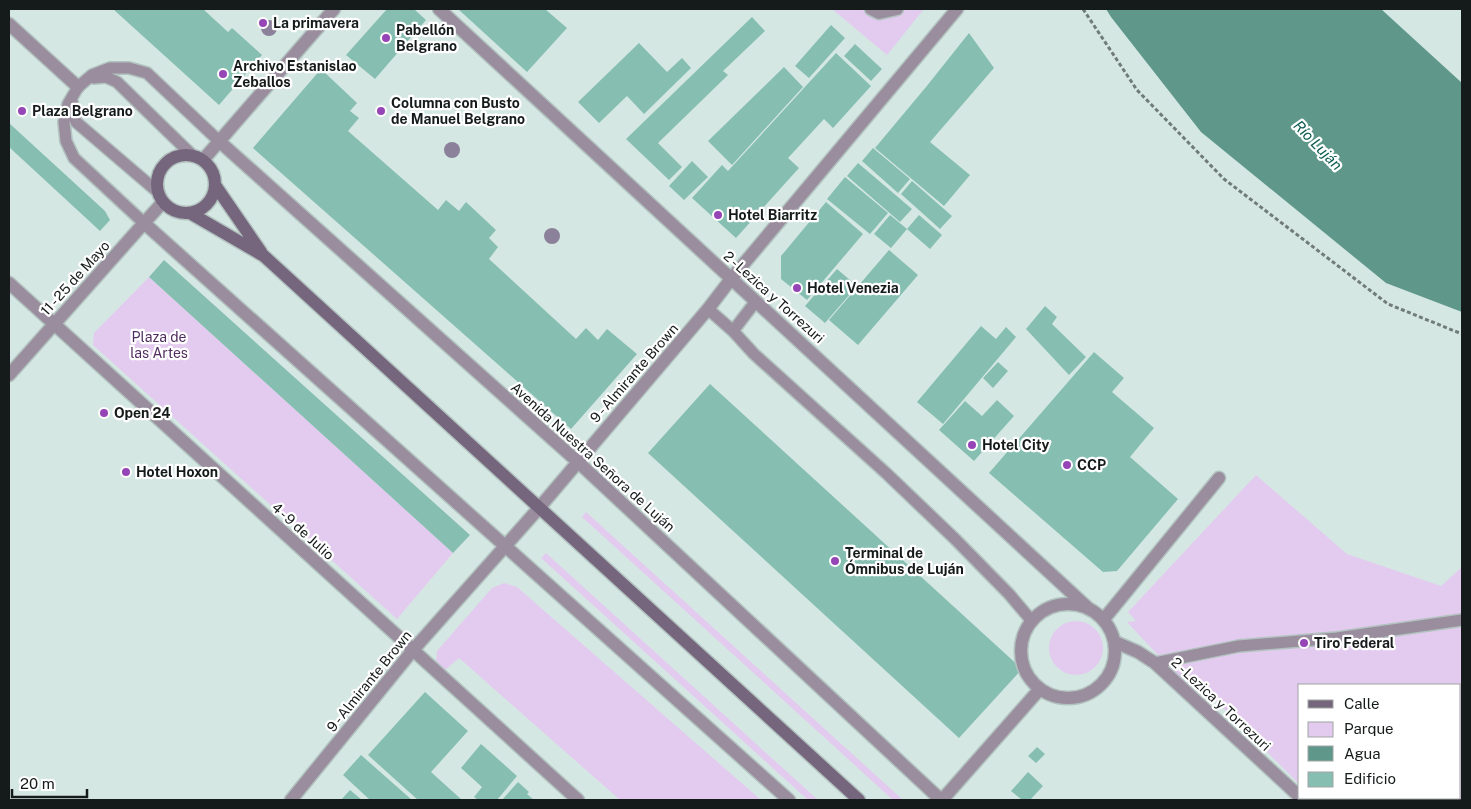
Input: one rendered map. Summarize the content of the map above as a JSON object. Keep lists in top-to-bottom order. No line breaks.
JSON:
{"streets":{"street":["11 - 25 de Mayo","2 - Lezica y Torrezuri","9 - Almirante Brown","Avenida Nuestra Señora de Luján","4 - 9 de Julio"]},"crossings":[["11 - 25 de Mayo","4 - 9 de Julio"],["2 - Lezica y Torrezuri","9 - Almirante Brown"],["9 - Almirante Brown","Avenida Nuestra Señora de Luján"],["9 - Almirante Brown","4 - 9 de Julio"]],"water":["Río Luján"],"parks":["Plaza de las Artes"],"places":["La primavera","Pabellón Belgrano","Archivo Estanislao Zeballos","Plaza Belgrano","Columna con Busto de Manuel Belgrano","Hotel Biarritz","Hotel Venezia","Open 24","Hotel City","CCP","Hotel Hoxon","Terminal de Ómnibus de Luján","Tiro Federal"],"legend":["Calle","Parque","Agua","Edificio"],"scale_bar":"20 m"}
